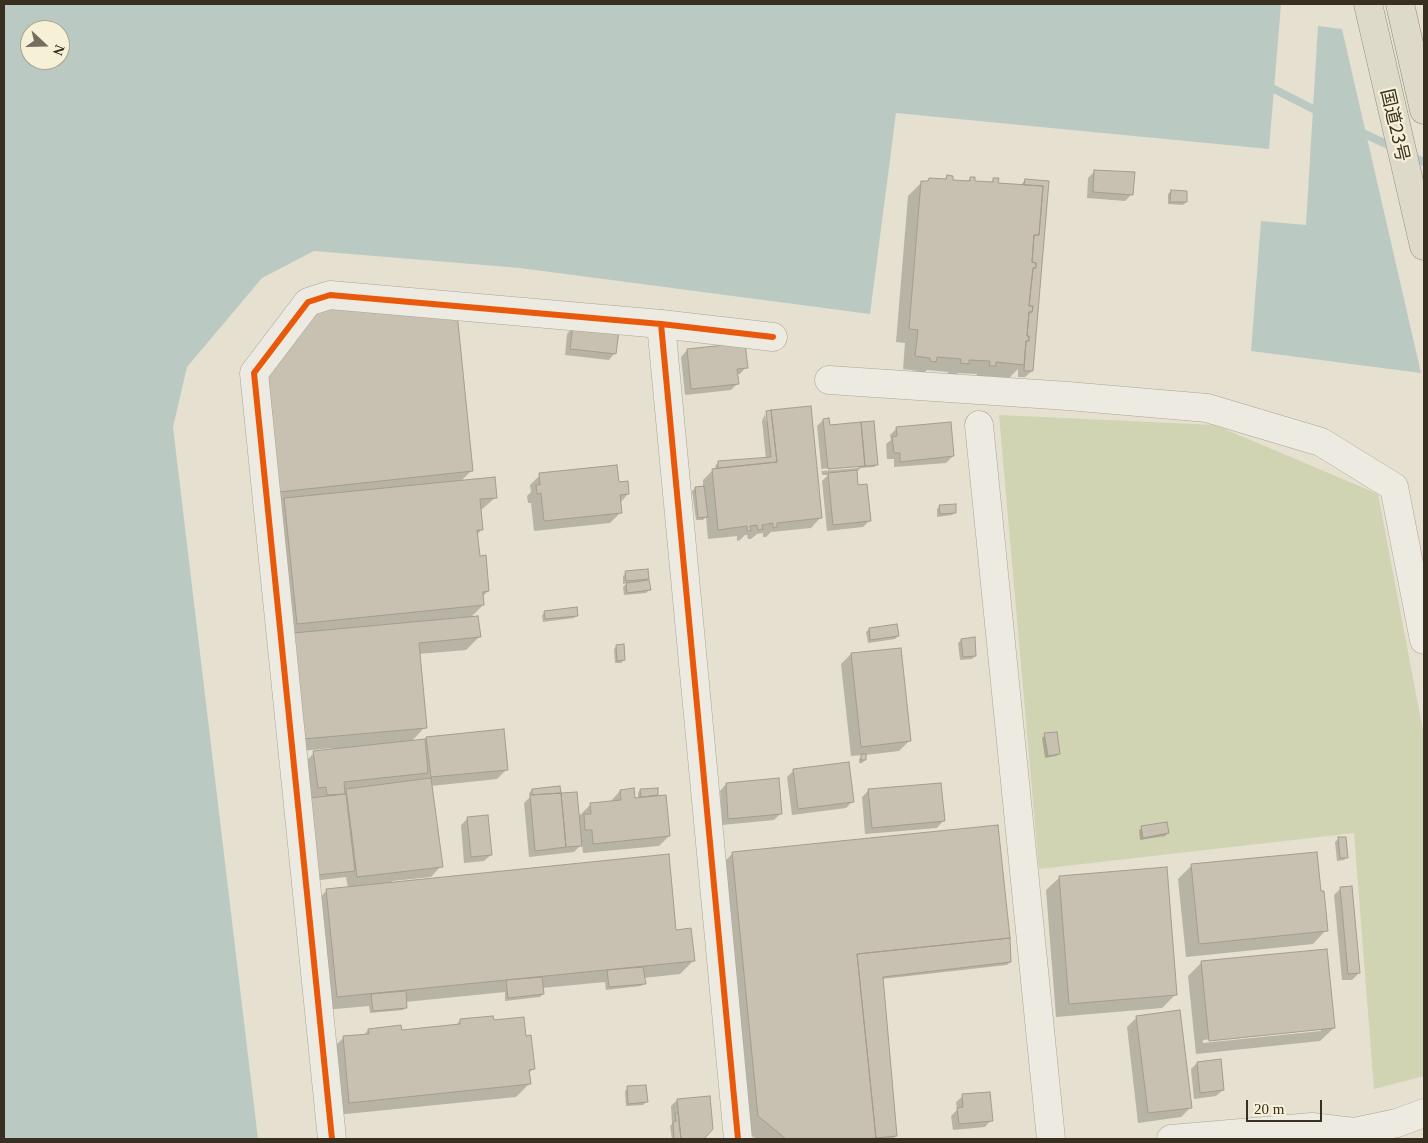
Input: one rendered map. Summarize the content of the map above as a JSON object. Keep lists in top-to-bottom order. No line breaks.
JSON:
{"streets":{"highway":["国道23号"]},"scale_bar":"20 m","north":"right"}
